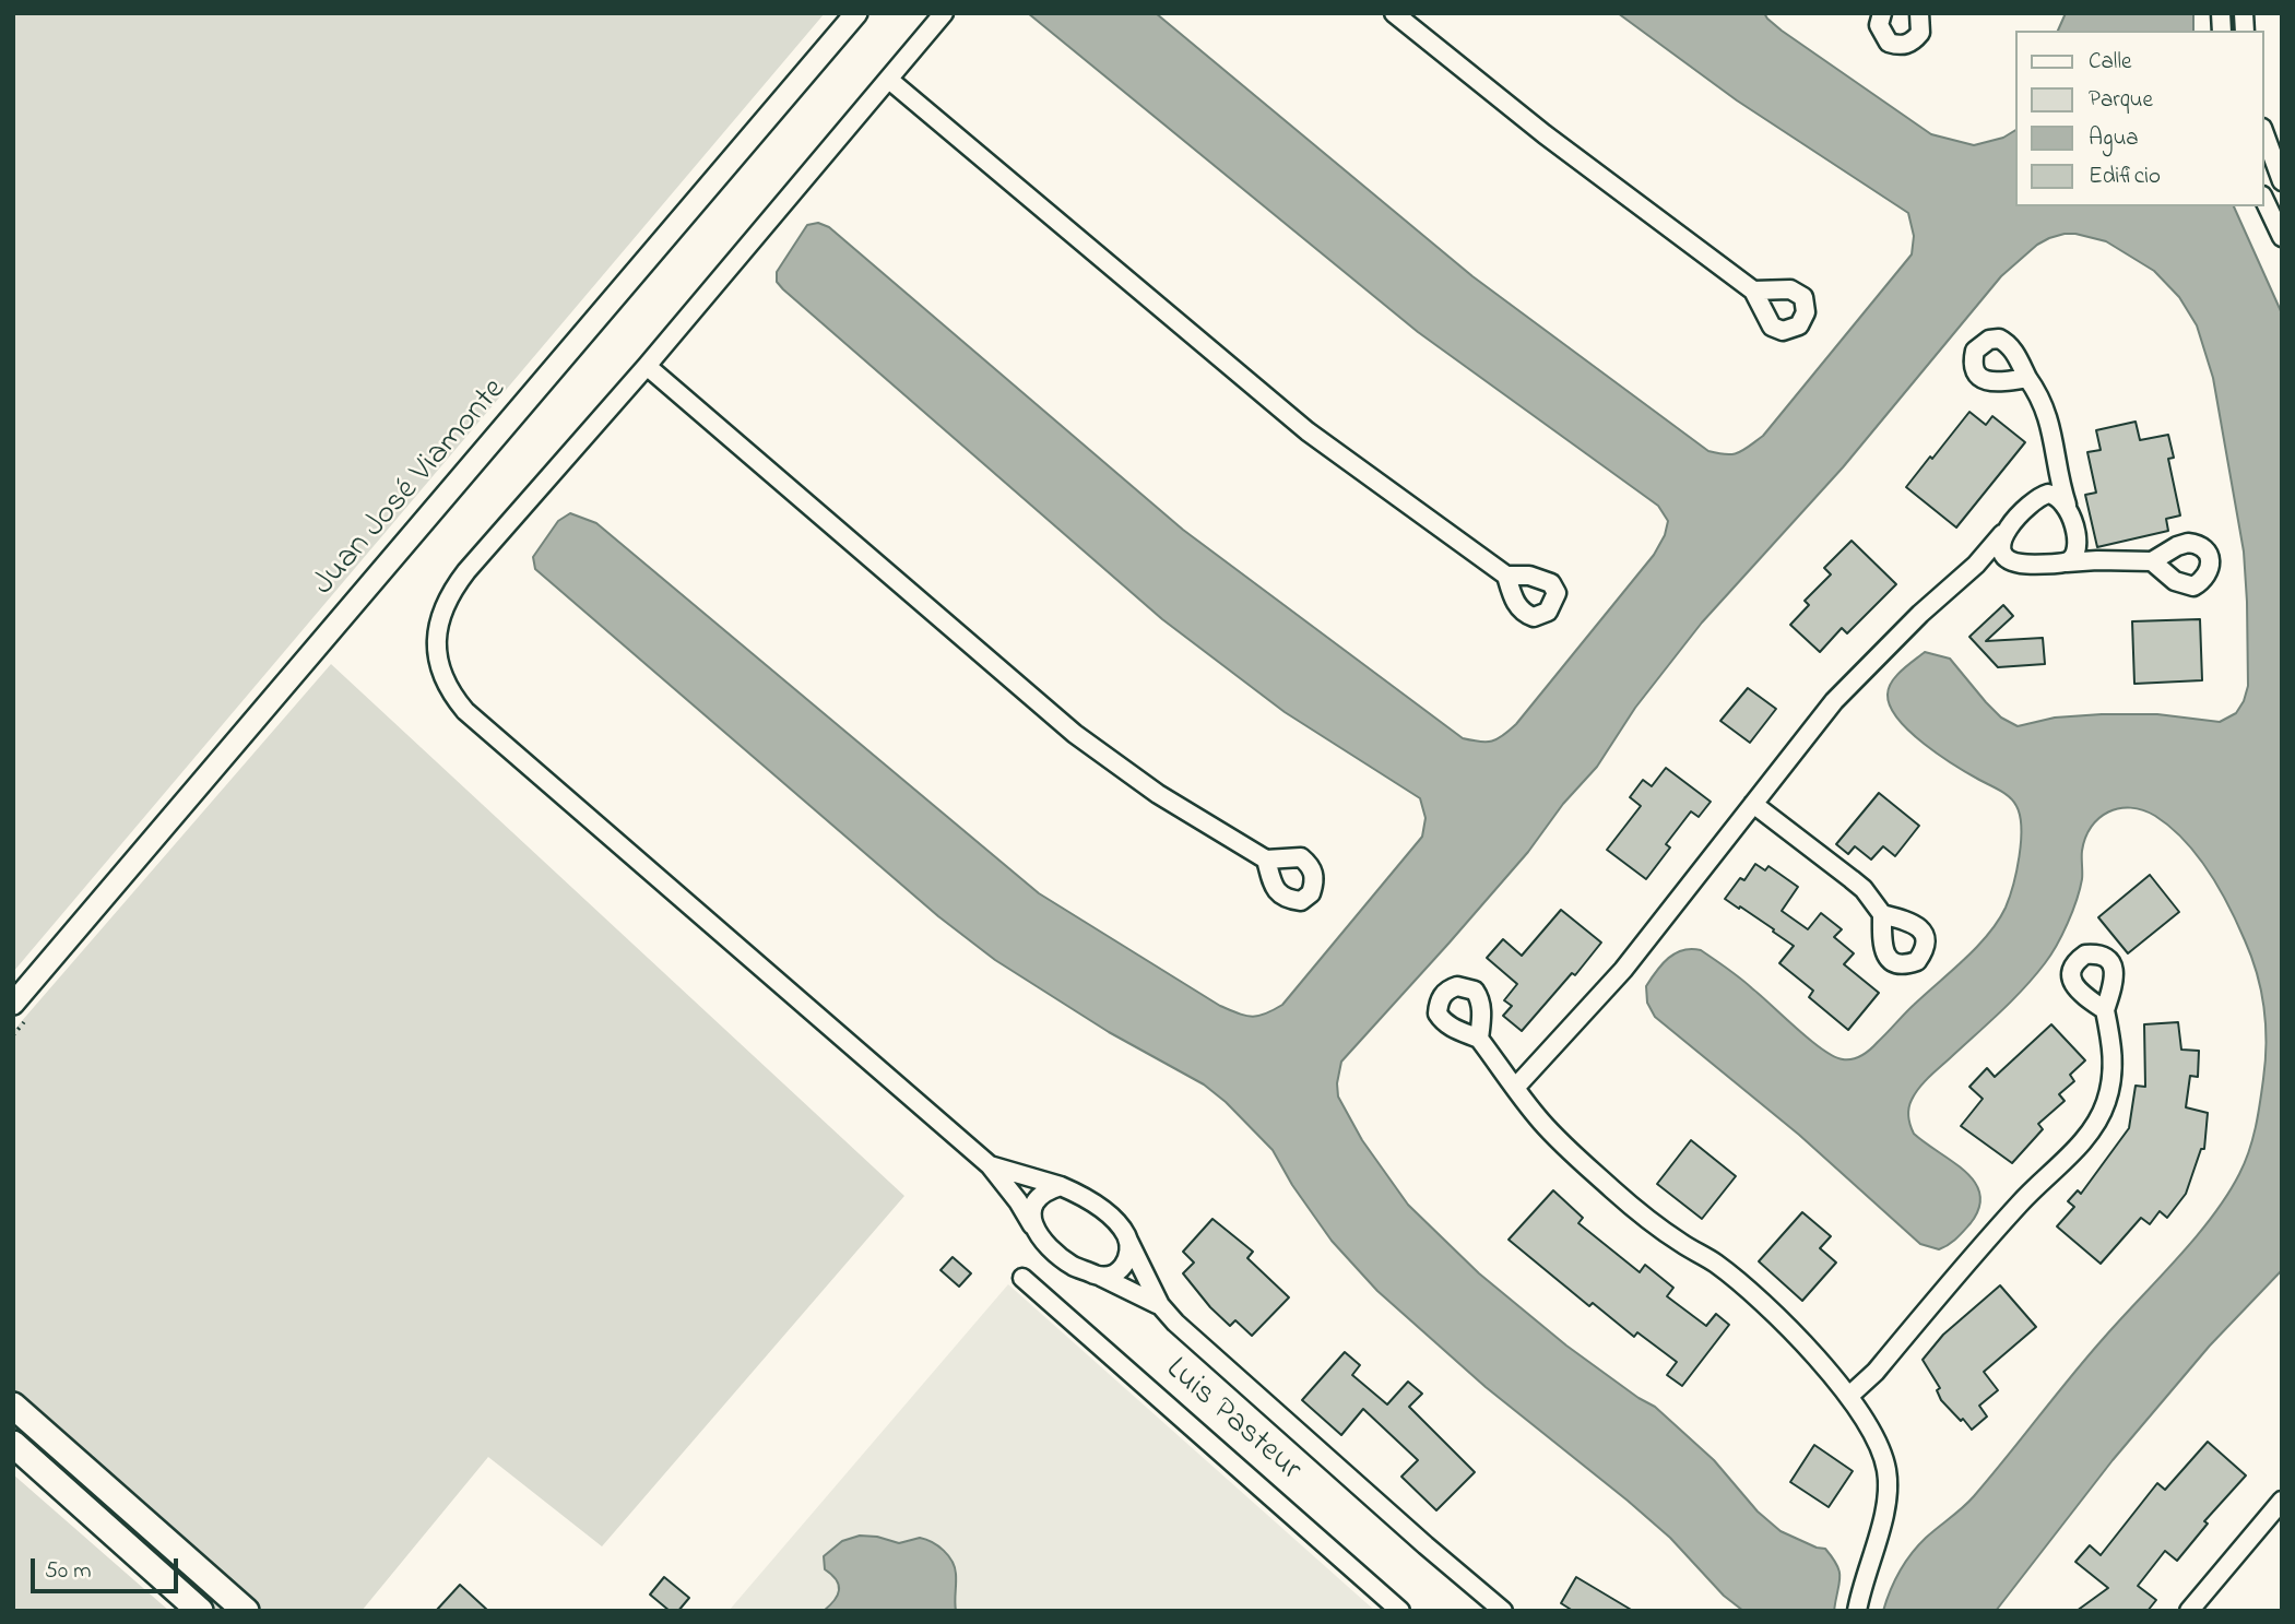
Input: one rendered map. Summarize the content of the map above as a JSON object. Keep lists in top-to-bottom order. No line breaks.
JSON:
{"streets":{"street":["Juan José Viamonte","Luis Pasteur"]},"legend":["Calle","Parque","Agua","Edificio"],"scale_bar":"50 m"}
